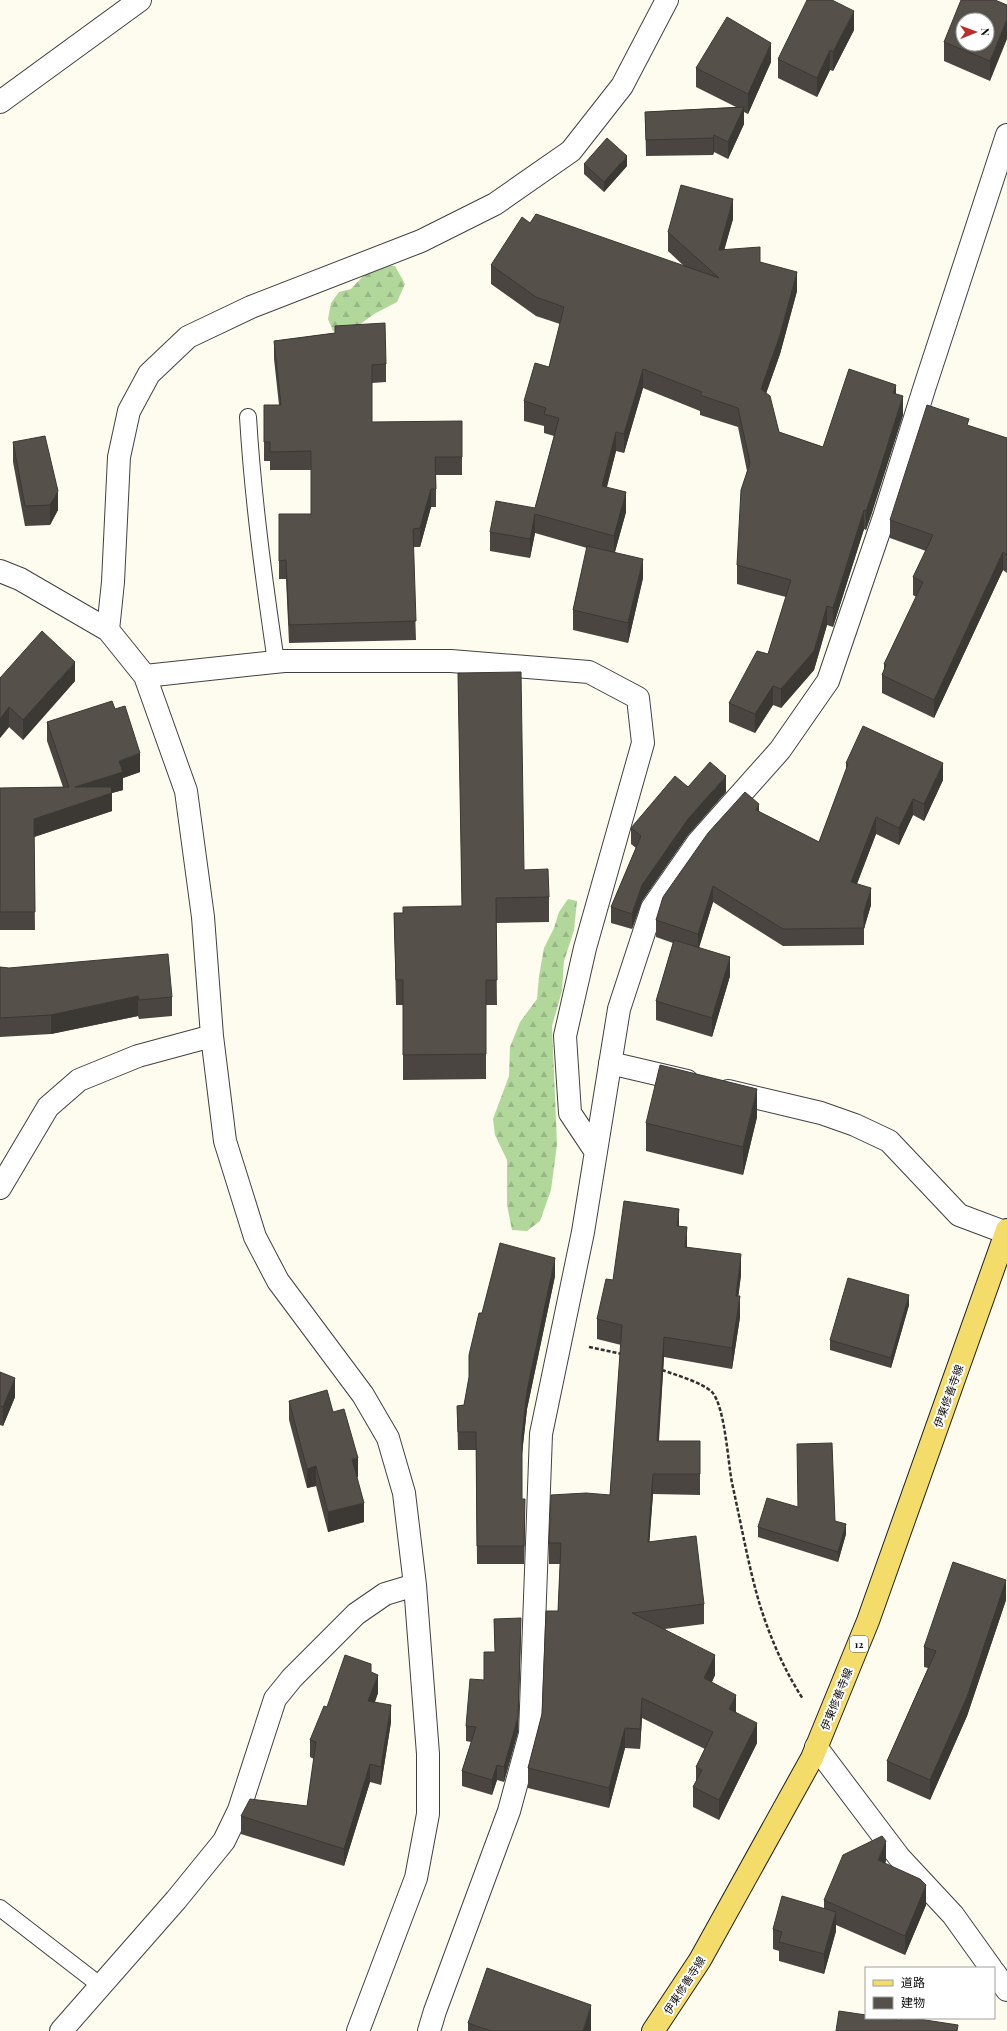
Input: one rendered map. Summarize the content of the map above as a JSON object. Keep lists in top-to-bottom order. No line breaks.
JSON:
{"streets":{"main road":["伊東修善寺線","12"]},"legend":["道路","建物"],"north":"right"}
